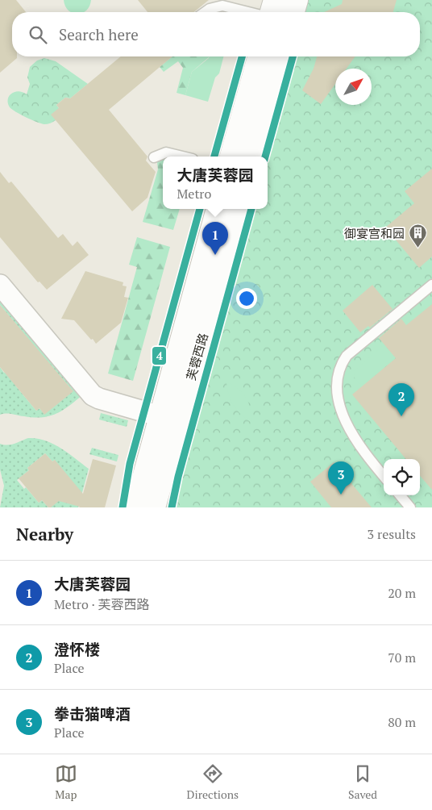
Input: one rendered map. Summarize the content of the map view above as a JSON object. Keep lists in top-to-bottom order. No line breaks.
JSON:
{"streets":{"main road":["芙蓉西路"]},"places":{"building":["御宴宫和园"]},"lines":["transit line 4"],"north":"top right","page":{"search":"Search here","popup":["大唐芙蓉园","Metro"],"pins":["1","2","3"],"heading":["Nearby","3 results"],"list":[{"mark":"1","name":"大唐芙蓉园","note":"Metro · 芙蓉西路","value":"20 m"},{"mark":"2","name":"澄怀楼","note":"Place","value":"70 m"},{"mark":"3","name":"拳击猫啤酒","note":"Place","value":"80 m"}],"nav":["Map","Directions","Saved"]}}
